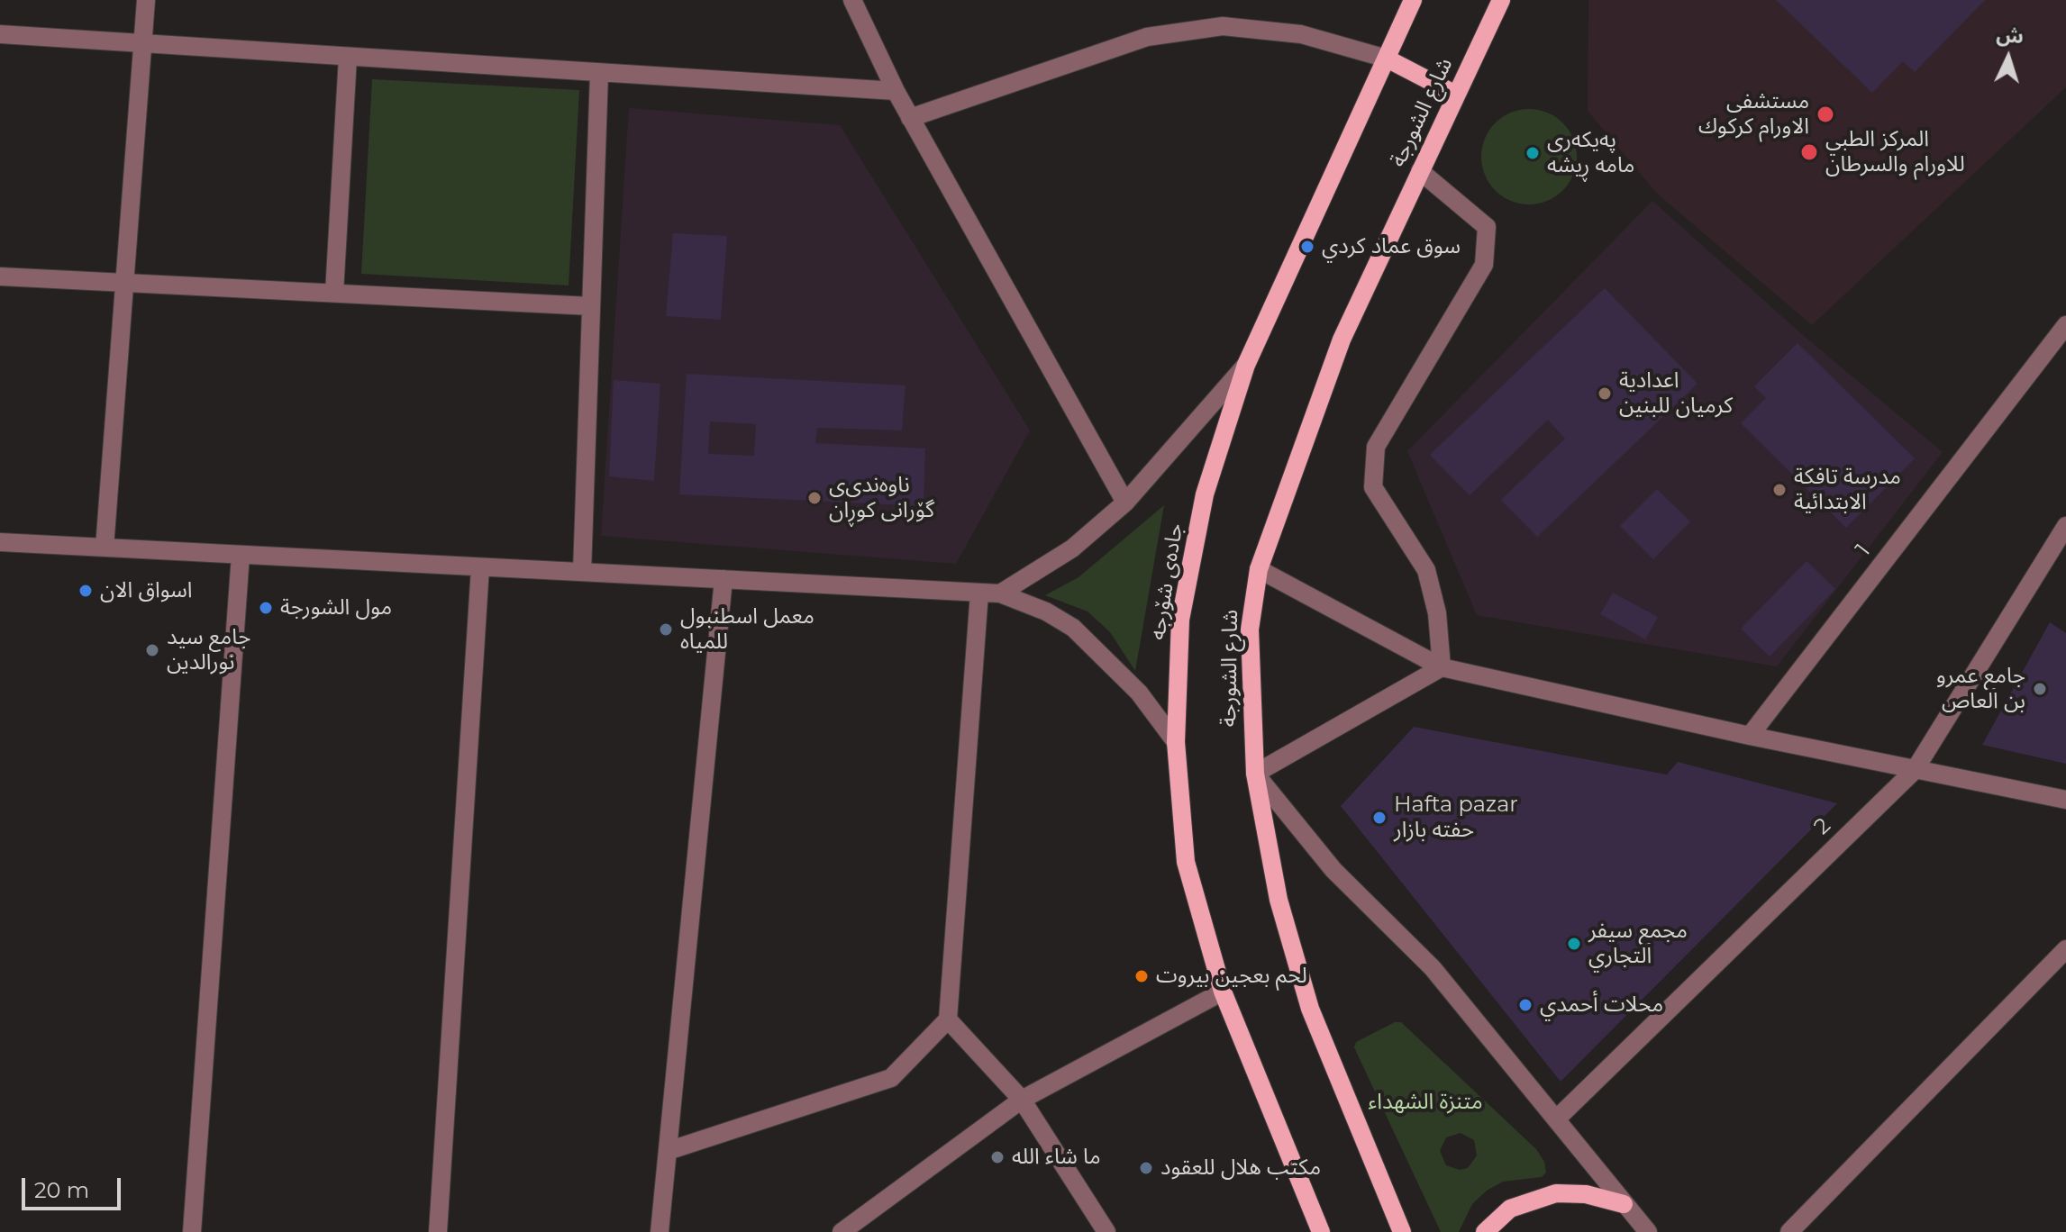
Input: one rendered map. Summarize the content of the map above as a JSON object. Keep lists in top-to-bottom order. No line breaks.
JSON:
{"streets":{"main road":["شارع الشورجة","جادەی شۆرجە"],"street":["1","2"]},"parks":["متنزة الشهداء"],"places":["مستشفى الاورام كركوك","المركز الطبي للاورام والسرطان","پەیکەری مامە ڕیشە","سوق عماد کردي","اعدادية كرميان للبنين","مدرسة تافكة الابتدائية","ناوەندی‌ی گۆرانی کوڕان","اسواق الان","مول الشورجة","معمل اسطنبول للمياه","جامع سيد نورالدين","جامع عمرو بن العاص","Hafta pazar حفته بازار","مجمع سيفر التجاري","لحم بعجين بيروت","محلات أحمدي","ما شاء الله","مكتب هلال للعقود"],"scale_bar":"20 m","north":"top"}
